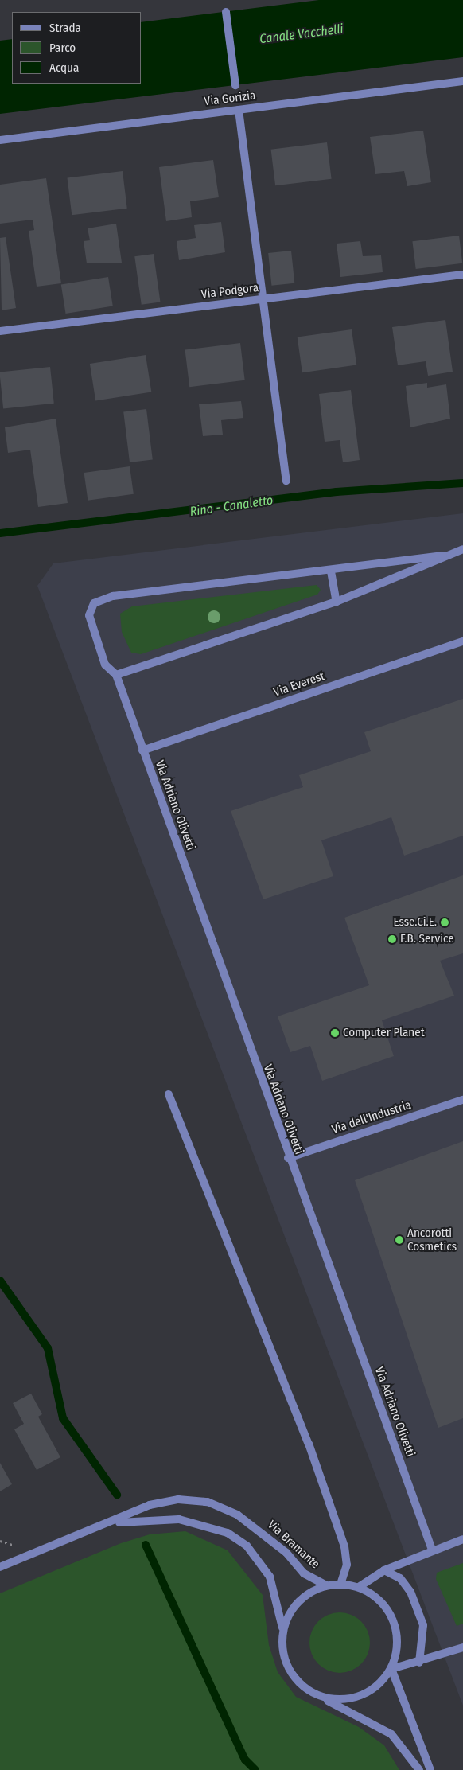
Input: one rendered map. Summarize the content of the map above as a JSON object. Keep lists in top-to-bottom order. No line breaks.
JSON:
{"streets":{"street":["Via Gorizia","Via Podgora","Via Everest","Via Adriano Olivetti","Via dell'Industria","Via Bramante"]},"crossings":[["Via Everest","Via Adriano Olivetti"],["Via Adriano Olivetti","Via dell'Industria"]],"water":["Canale Vacchelli","Rino - Canaletto"],"places":["Esse.Ci.E.","F.B. Service","Computer Planet","Ancorotti Cosmetics"],"legend":["Strada","Parco","Acqua"]}
